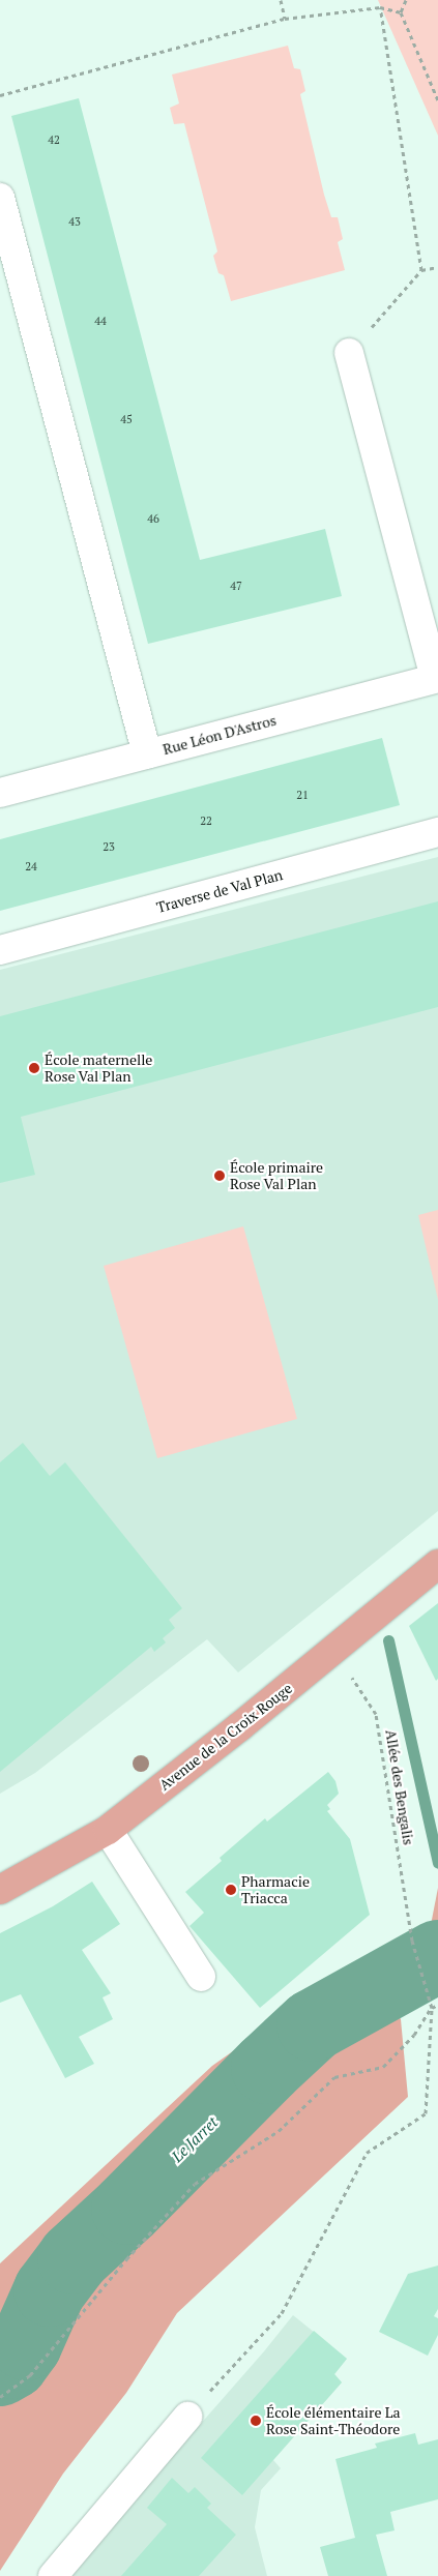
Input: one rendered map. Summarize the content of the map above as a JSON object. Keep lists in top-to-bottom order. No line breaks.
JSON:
{"streets":{"main road":["Avenue de la Croix Rouge"],"street":["Rue Léon D'Astros","Traverse de Val Plan"],"path":["Allée des Bengalis"]},"crossings":[["Avenue de la Croix Rouge","Allée des Bengalis"]],"water":["Le Jarret"],"places":["École maternelle Rose Val Plan","École primaire Rose Val Plan","Pharmacie Triacca","École élémentaire La Rose Saint-Théodore"],"house_numbers":["42","43","44","45","46","47","21","22","23","24"]}
